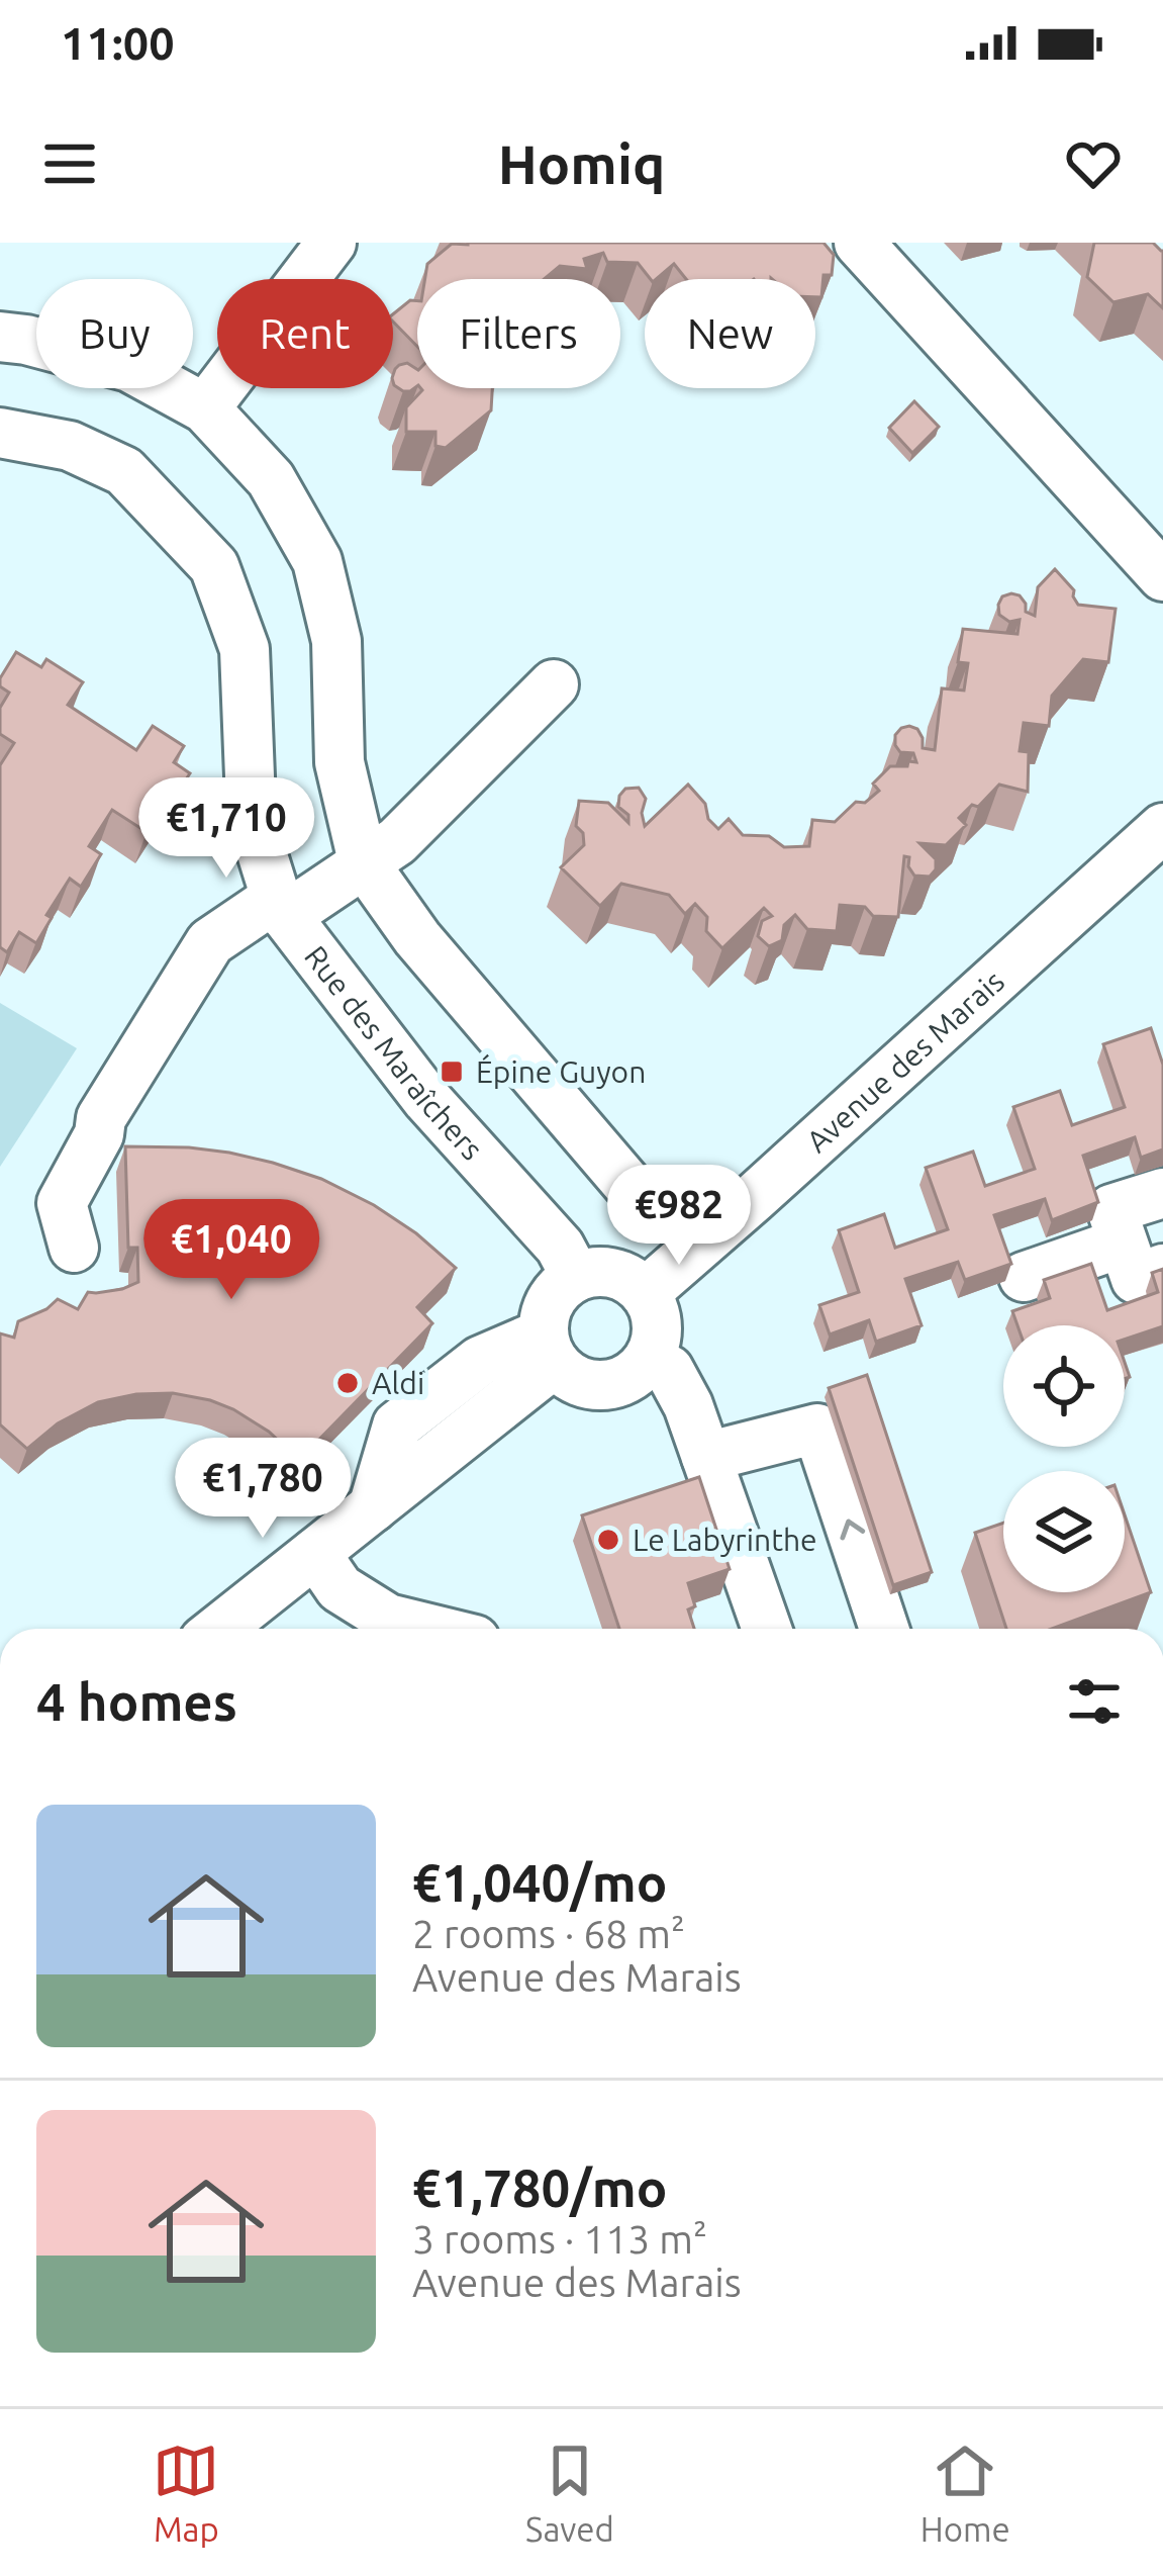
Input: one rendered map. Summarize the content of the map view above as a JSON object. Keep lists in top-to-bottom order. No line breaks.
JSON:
{"streets":{"street":["Rue des Maraîchers","Avenue des Marais"]},"crossings":[["Rue des Maraîchers","Avenue des Marais"]],"places":{"transit":["Épine Guyon"],"other":["Aldi","Le Labyrinthe"]},"page":{"status":"11:00","header":"Homiq","chip":["Buy","Rent","Filters","New"],"price":["€1,710","€982","€1,040","€1,780"],"heading":"4 homes","list":[{"name":"€1,040/mo","note":"2 rooms · 68 m² · Avenue des Marais"},{"name":"€1,780/mo","note":"3 rooms · 113 m² · Avenue des Marais"}],"tabs":["Map","Saved","Home"]}}
